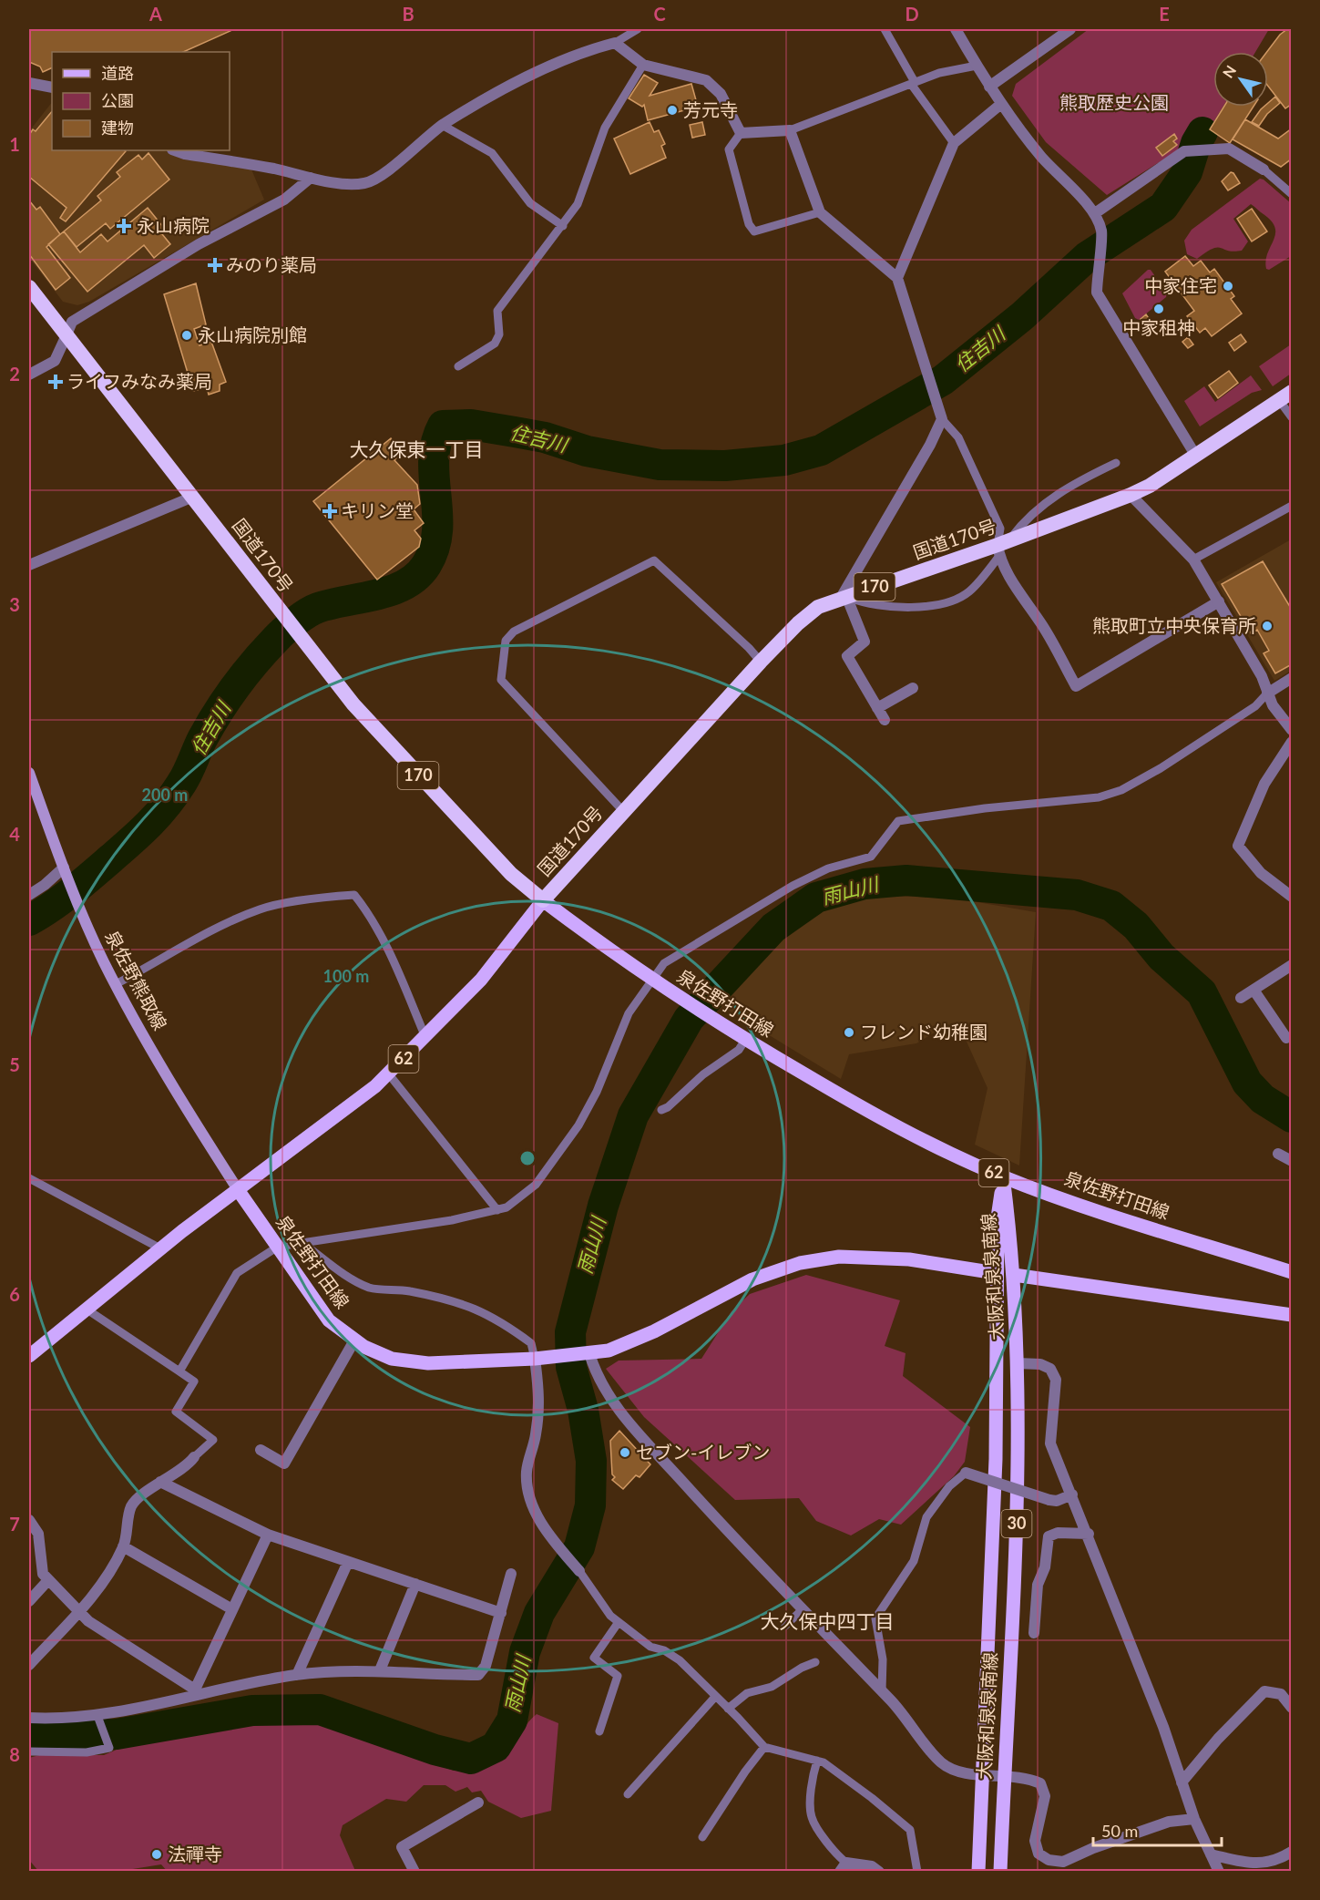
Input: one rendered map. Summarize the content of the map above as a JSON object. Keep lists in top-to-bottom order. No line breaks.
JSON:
{"streets":{"highway":["国道170号","170"],"main road":["泉佐野熊取線","泉佐野打田線","62","大阪和泉泉南線","30"]},"crossings":[["国道170号","泉佐野打田線"],["国道170号","62"],["泉佐野熊取線","泉佐野打田線"],["泉佐野熊取線","62"],["泉佐野打田線","62"],["泉佐野打田線","大阪和泉泉南線"]],"districts":["大久保東一丁目","大久保中四丁目"],"water":["住吉川","雨山川"],"parks":["熊取歴史公園"],"places":{"other":["芳元寺","中家住宅","中家租神","永山病院別館","熊取町立中央保育所","フレンド幼稚園","セブン-イレブン","法禪寺"],"health":["永山病院","みのり薬局","ライフみなみ薬局","キリン堂"]},"legend":["道路","公園","建物"],"scale_bar":"50 m","north":"top left","grid":{"columns":["A","B","C","D","E"],"rows":["1","2","3","4","5","6","7","8"]},"rings":["200 m","100 m"]}
